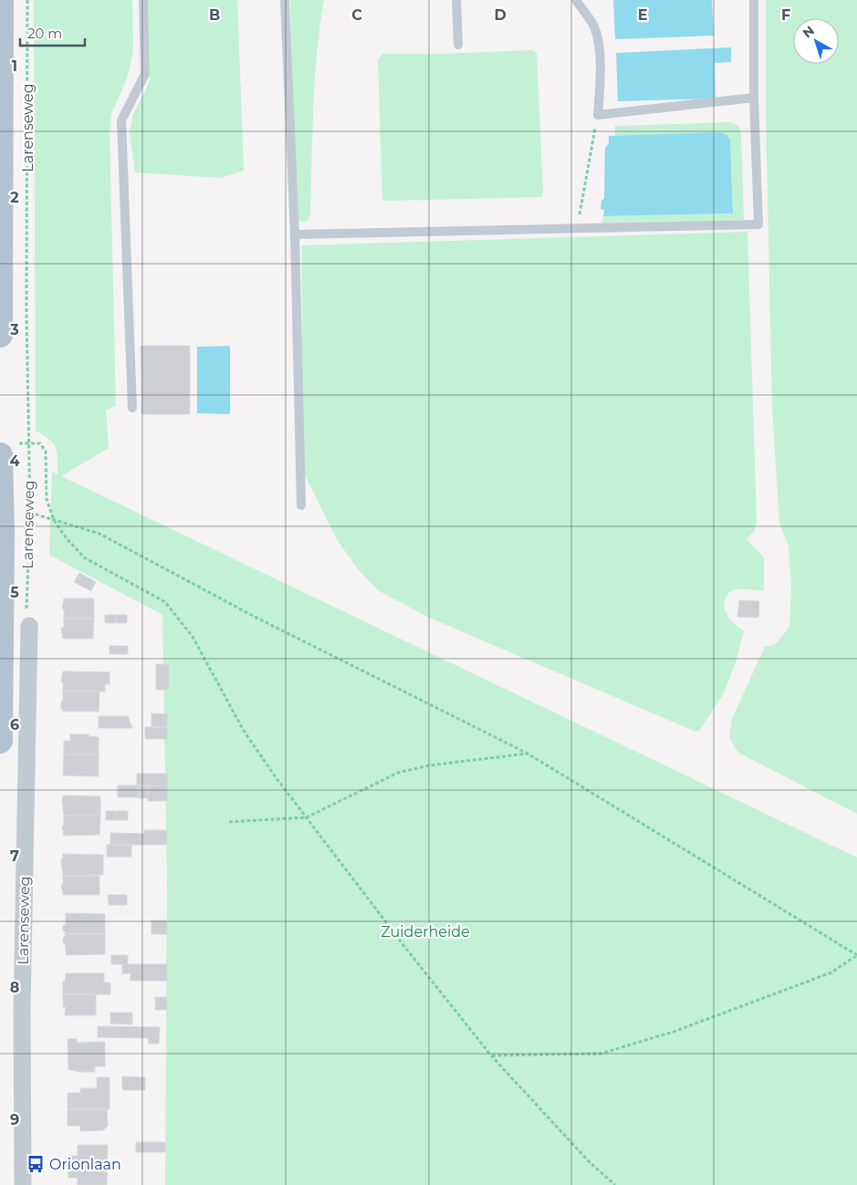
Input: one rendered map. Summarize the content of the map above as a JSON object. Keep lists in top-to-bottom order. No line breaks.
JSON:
{"streets":{"main road":["Larenseweg"]},"parks":["Zuiderheide"],"places":{"bus stop":["Orionlaan"]},"scale_bar":"20 m","north":"top left","grid":{"columns":["B","C","D","E","F"],"rows":["1","2","3","4","5","6","7","8","9"]}}
